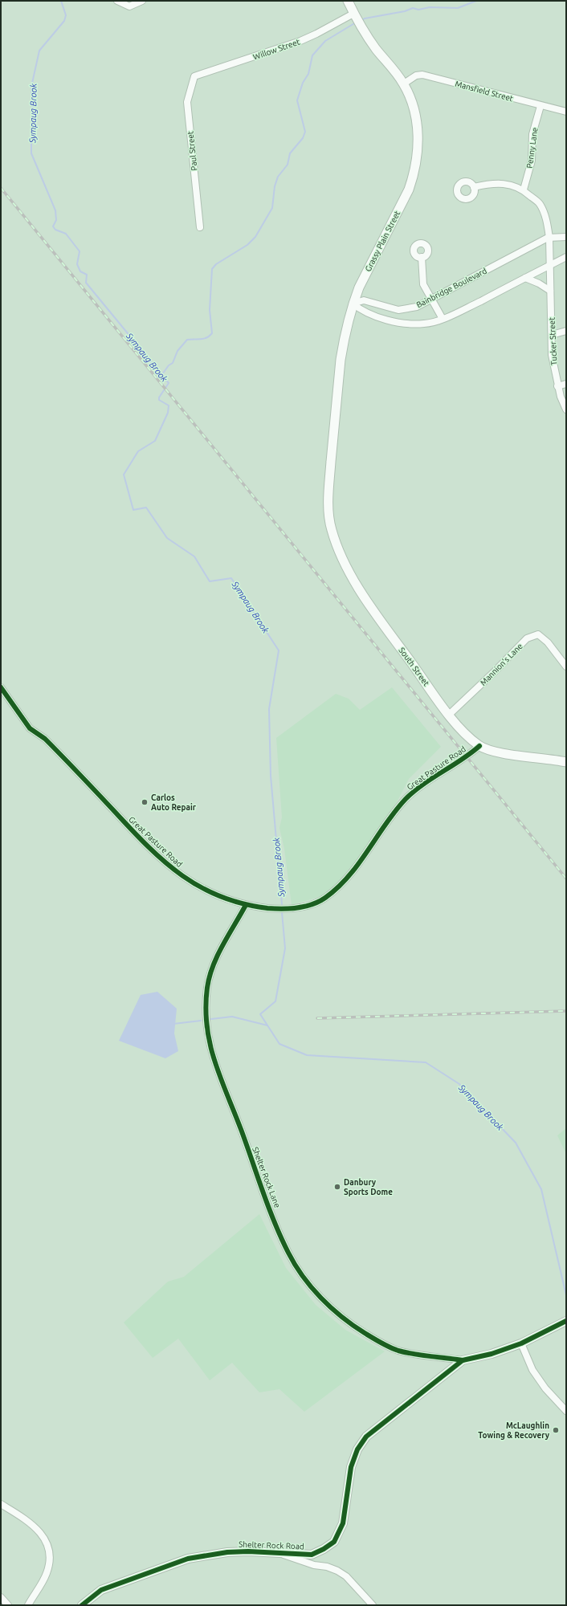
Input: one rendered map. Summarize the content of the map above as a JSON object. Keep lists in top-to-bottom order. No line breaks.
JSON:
{"streets":{"main road":["Grassy Plain Street","South Street"],"street":["Willow Street","Mansfield Street","Penny Lane","Paul Street","Bainbridge Boulevard","Tucker Street","Mannion's Lane","Great Pasture Road","Shelter Rock Lane","Shelter Rock Road"]},"crossings":[["Willow Street","Paul Street"],["Willow Street","Grassy Plain Street"],["Mansfield Street","Penny Lane"],["Mansfield Street","Grassy Plain Street"],["Grassy Plain Street","Bainbridge Boulevard"],["Grassy Plain Street","South Street"],["Bainbridge Boulevard","Tucker Street"],["Mannion's Lane","South Street"],["South Street","Great Pasture Road"],["Great Pasture Road","Shelter Rock Lane"],["Shelter Rock Lane","Shelter Rock Road"]],"water":["Sympaug Brook"],"places":["Carlos Auto Repair","Danbury Sports Dome","McLaughlin Towing & Recovery"]}
